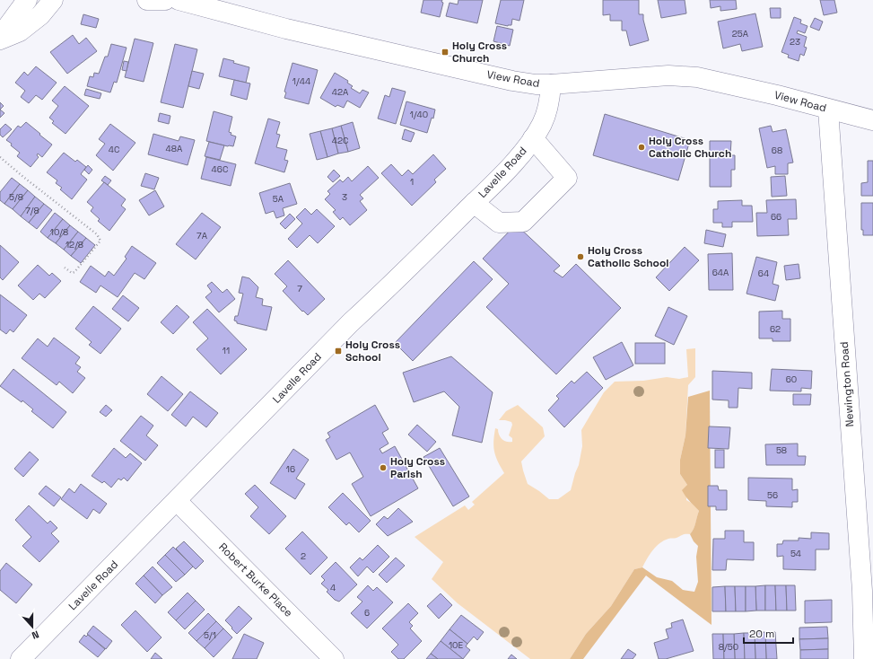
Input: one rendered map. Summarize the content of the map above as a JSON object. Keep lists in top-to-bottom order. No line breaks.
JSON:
{"streets":{"street":["View Road","Lavelle Road","Newington Road","Robert Burke Place"]},"crossings":[["View Road","Lavelle Road"],["View Road","Newington Road"],["Lavelle Road","Robert Burke Place"]],"places":{"transit":["Holy Cross Church","Holy Cross School"],"other":["Holy Cross Catholic Church","Holy Cross Catholic School","Holy Cross Parish"]},"house_numbers":["25A","23","1/44","42A","1/40","42C","48A","4C","68","46C","1","5/8","3","5A","7/8","66","10/8","7A","12/8","64A","64","7","62","11","60","58","16","56","54","2","4","6","5/1","10E","8/50"],"scale_bar":"20 m","north":"bottom"}
